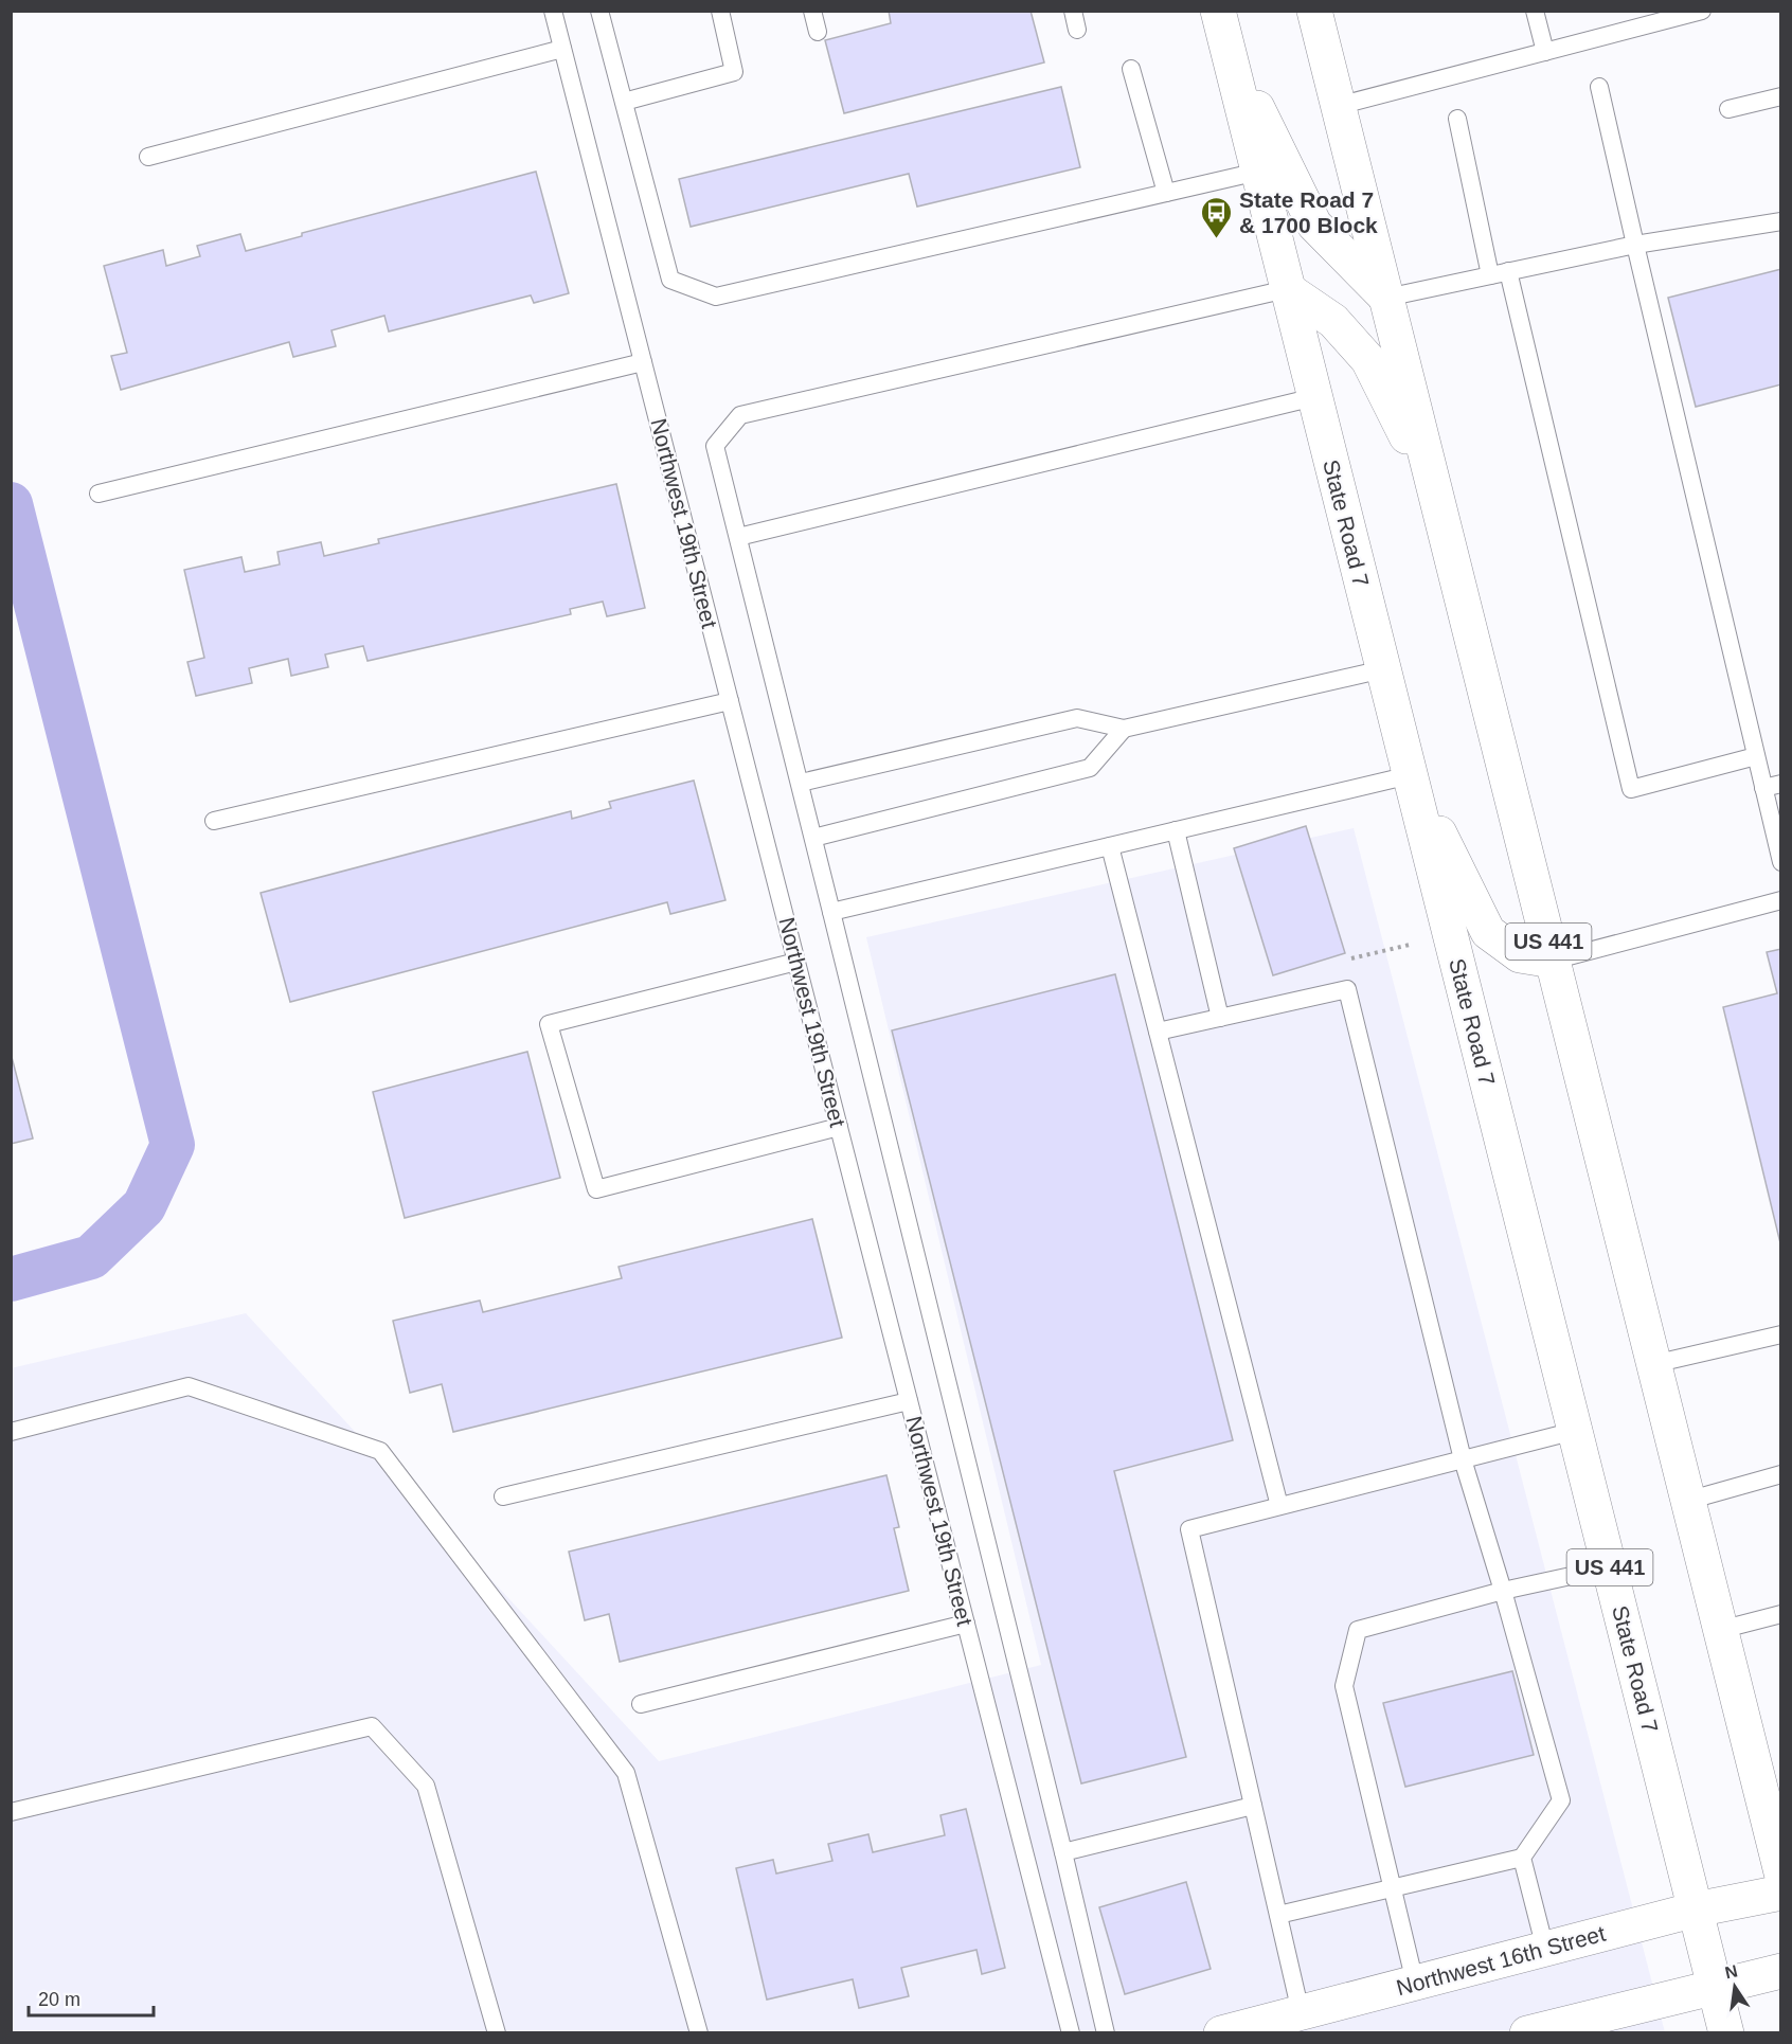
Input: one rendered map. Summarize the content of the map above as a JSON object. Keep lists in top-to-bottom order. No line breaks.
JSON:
{"streets":{"main road":["State Road 7","US 441","Northwest 16th Street"],"lane":["Northwest 19th Street"]},"crossings":[["State Road 7","Northwest 16th Street"]],"places":{"bus stop":["State Road 7 & 1700 Block"]},"scale_bar":"20 m","north":"top"}
